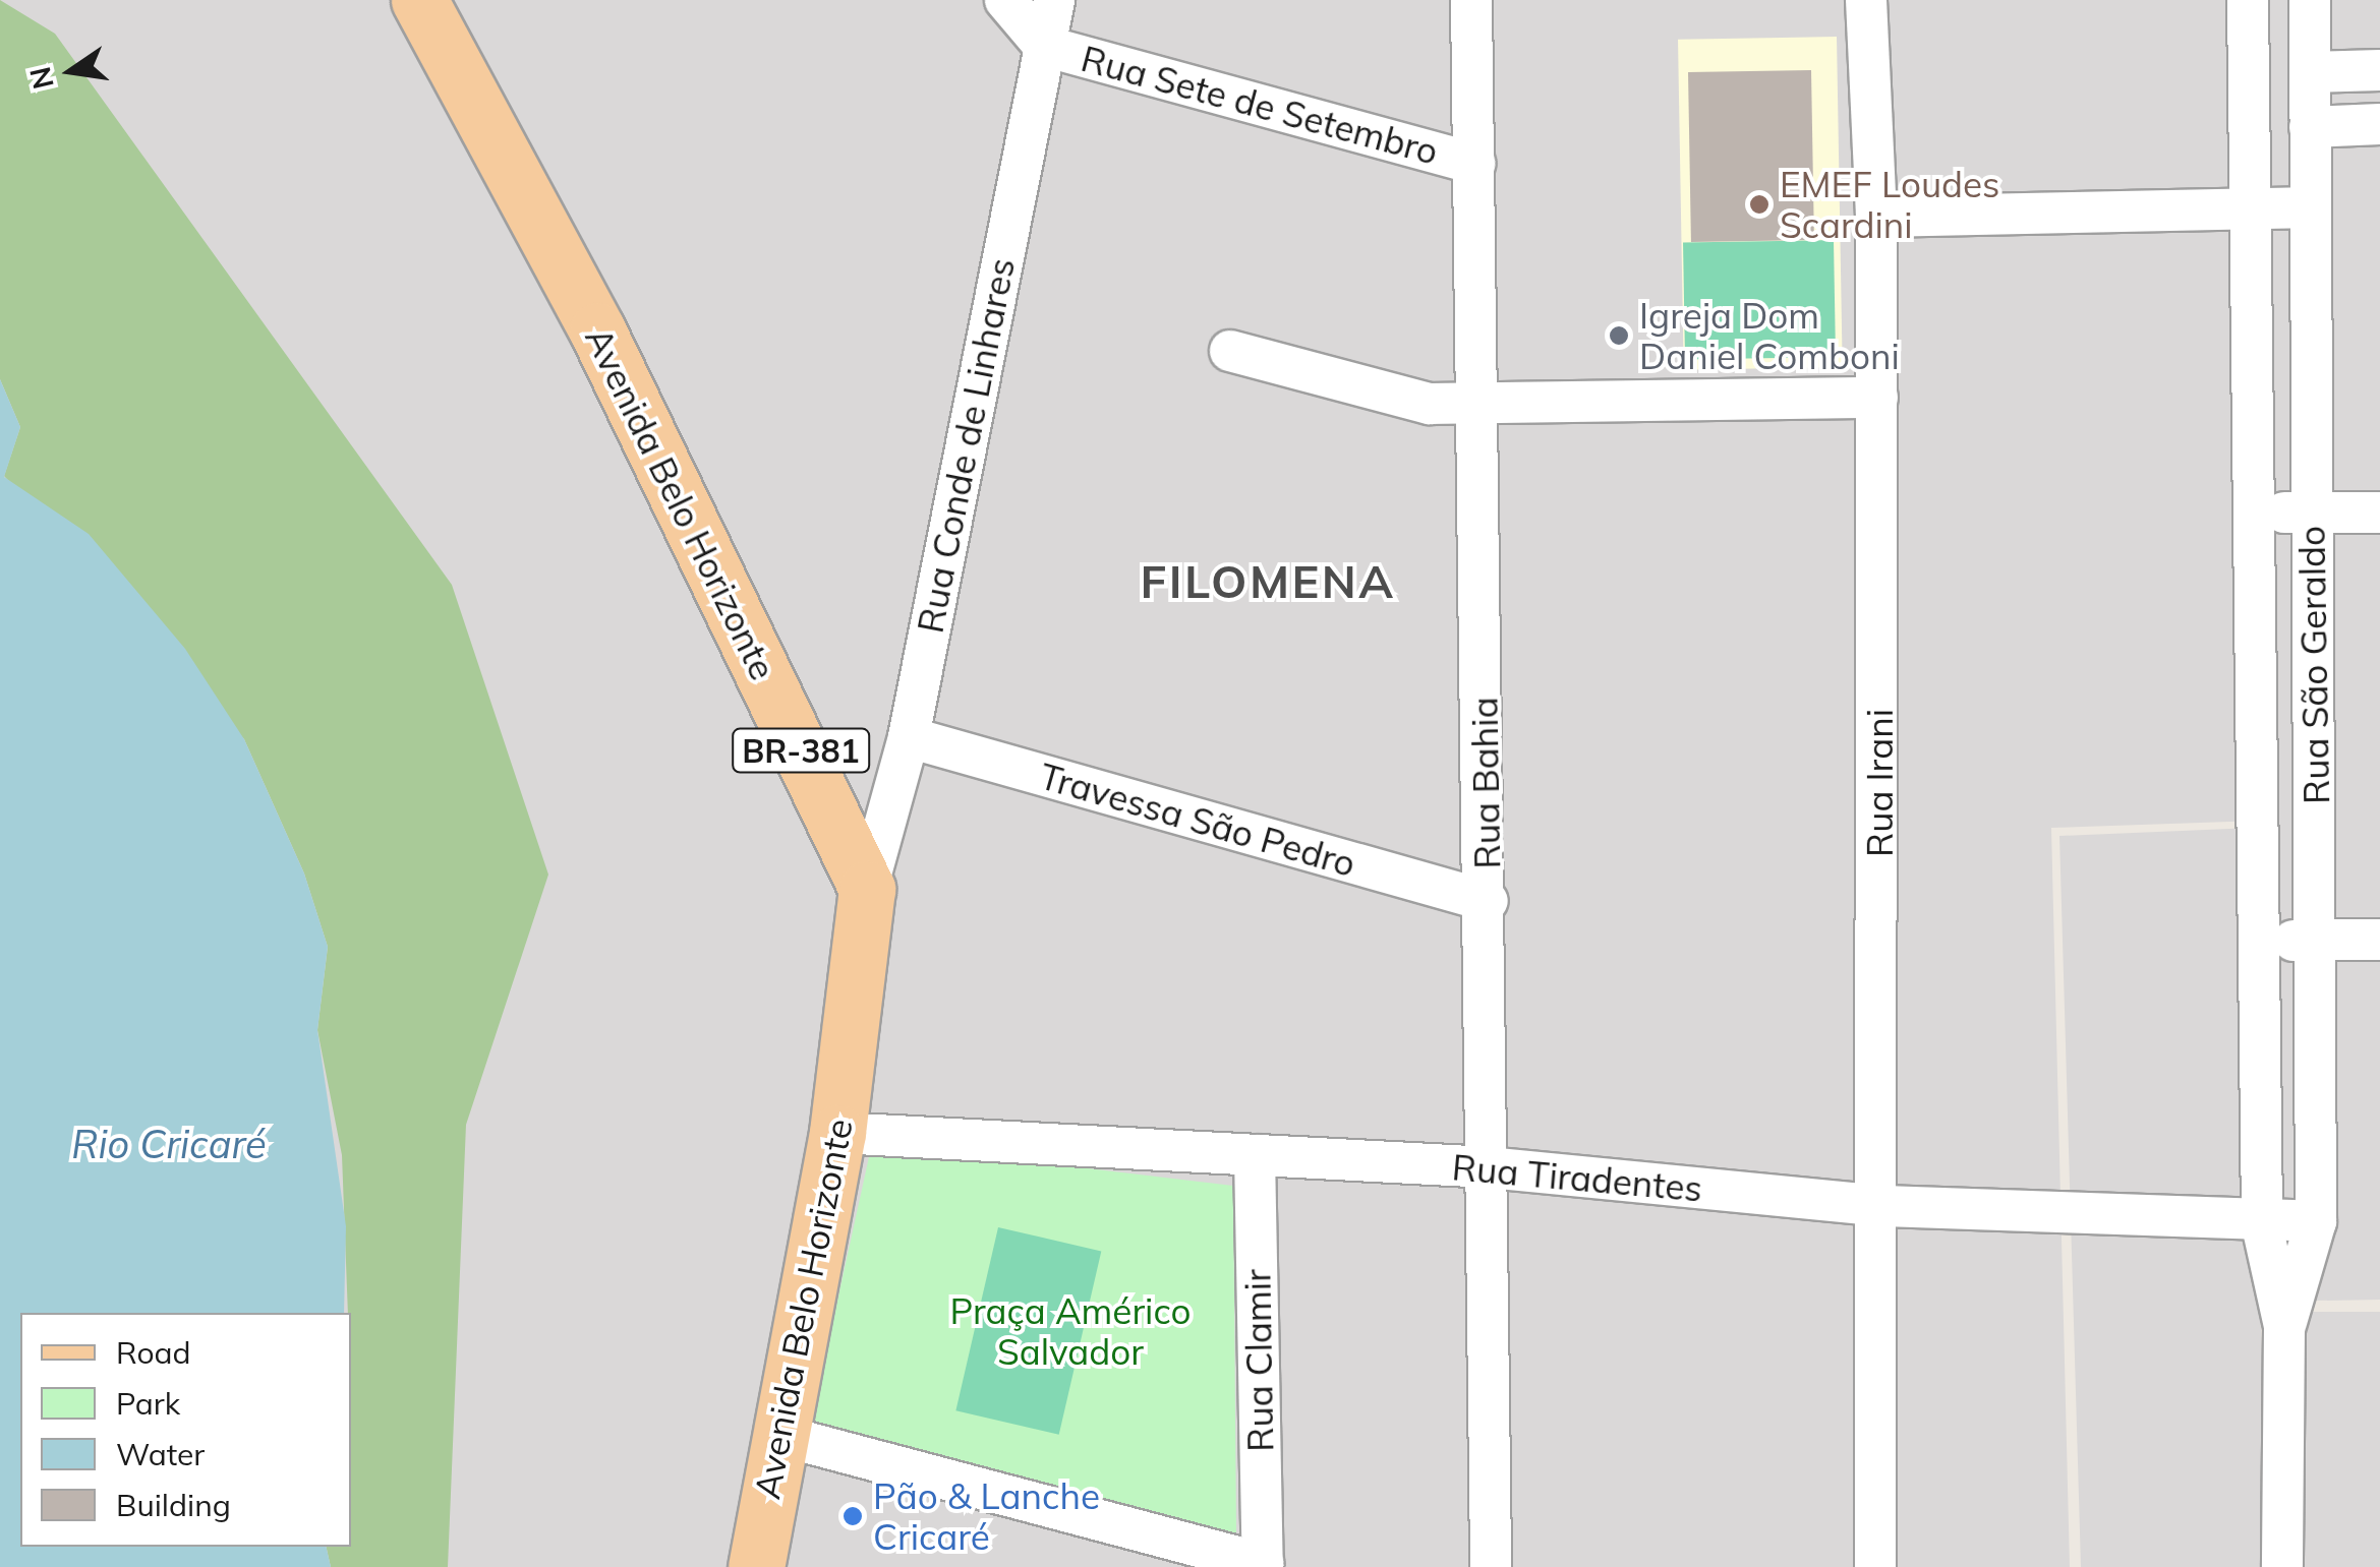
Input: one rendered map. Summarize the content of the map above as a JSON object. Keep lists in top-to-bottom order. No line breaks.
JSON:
{"streets":{"main road":["Avenida Belo Horizonte","BR-381"],"street":["Rua Sete de Setembro","Rua Conde de Linhares","Rua São Geraldo","Rua Bahia","Rua Irani","Travessa São Pedro","Rua Tiradentes","Rua Clamir"]},"crossings":[["Rua Sete de Setembro","Rua Conde de Linhares"],["Rua Sete de Setembro","Rua Bahia"],["Rua Conde de Linhares","Avenida Belo Horizonte"],["Rua Conde de Linhares","Travessa São Pedro"],["Avenida Belo Horizonte","Rua Tiradentes"],["Rua São Geraldo","Rua Tiradentes"],["Rua Bahia","Travessa São Pedro"],["Rua Bahia","Rua Tiradentes"],["Rua Irani","Rua Tiradentes"],["Rua Tiradentes","Rua Clamir"]],"districts":["FILOMENA"],"water":["Rio Cricaré"],"parks":["Praça Américo Salvador"],"places":["EMEF Loudes Scardini","Igreja Dom Daniel Comboni","Pão & Lanche Cricaré"],"legend":["Road","Park","Water","Building"],"north":"left"}
